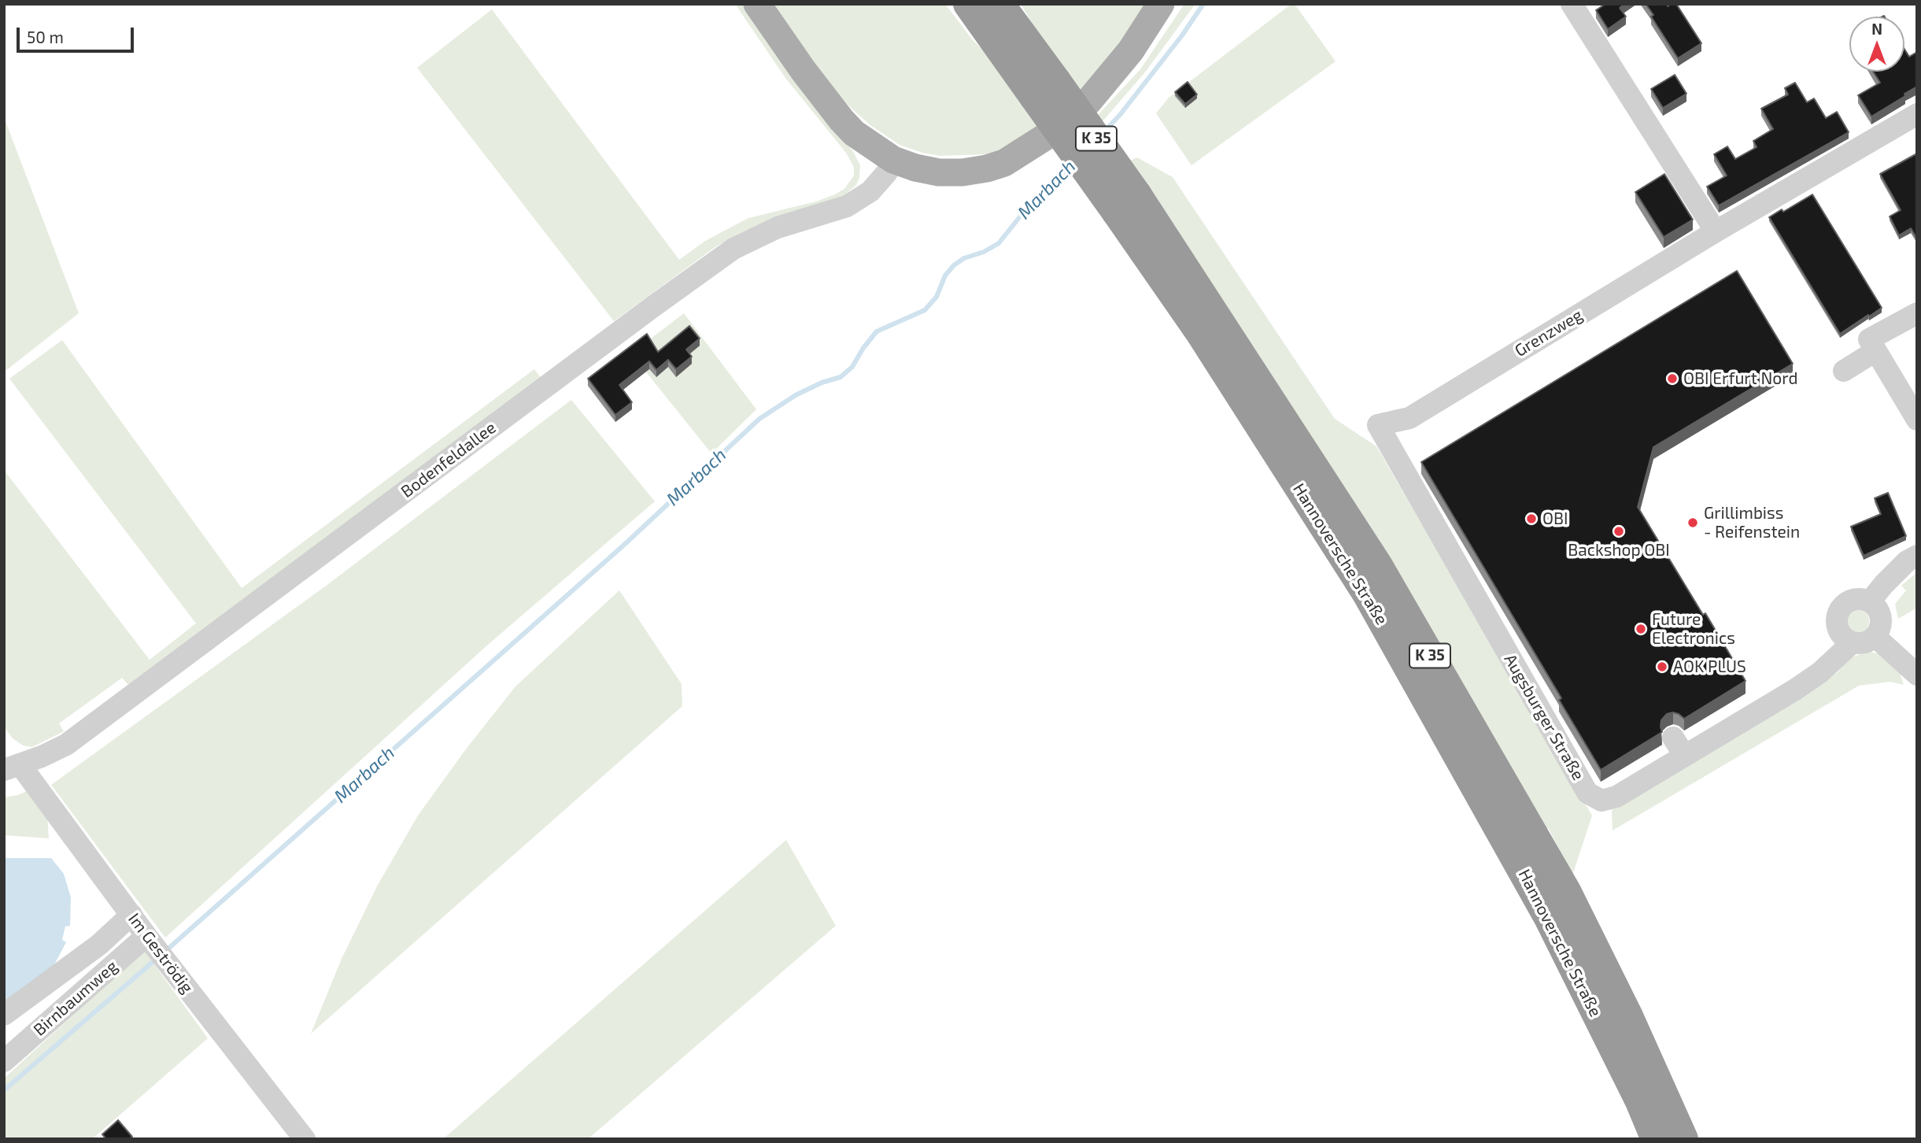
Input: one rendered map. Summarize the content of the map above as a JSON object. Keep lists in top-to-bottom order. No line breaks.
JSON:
{"streets":{"highway":["K 35","Hannoversche Straße"],"street":["Grenzweg","Bodenfeldallee","Augsburger Straße","Im Geströdig","Birnbaumweg"]},"crossings":[["Grenzweg","Augsburger Straße"],["Bodenfeldallee","Im Geströdig"],["Im Geströdig","Birnbaumweg"]],"water":["Marbach"],"places":["OBI Erfurt Nord","OBI","Grillimbiss - Reifenstein","Backshop OBI","Future Electronics","AOK PLUS"],"scale_bar":"50 m","north":"top"}
